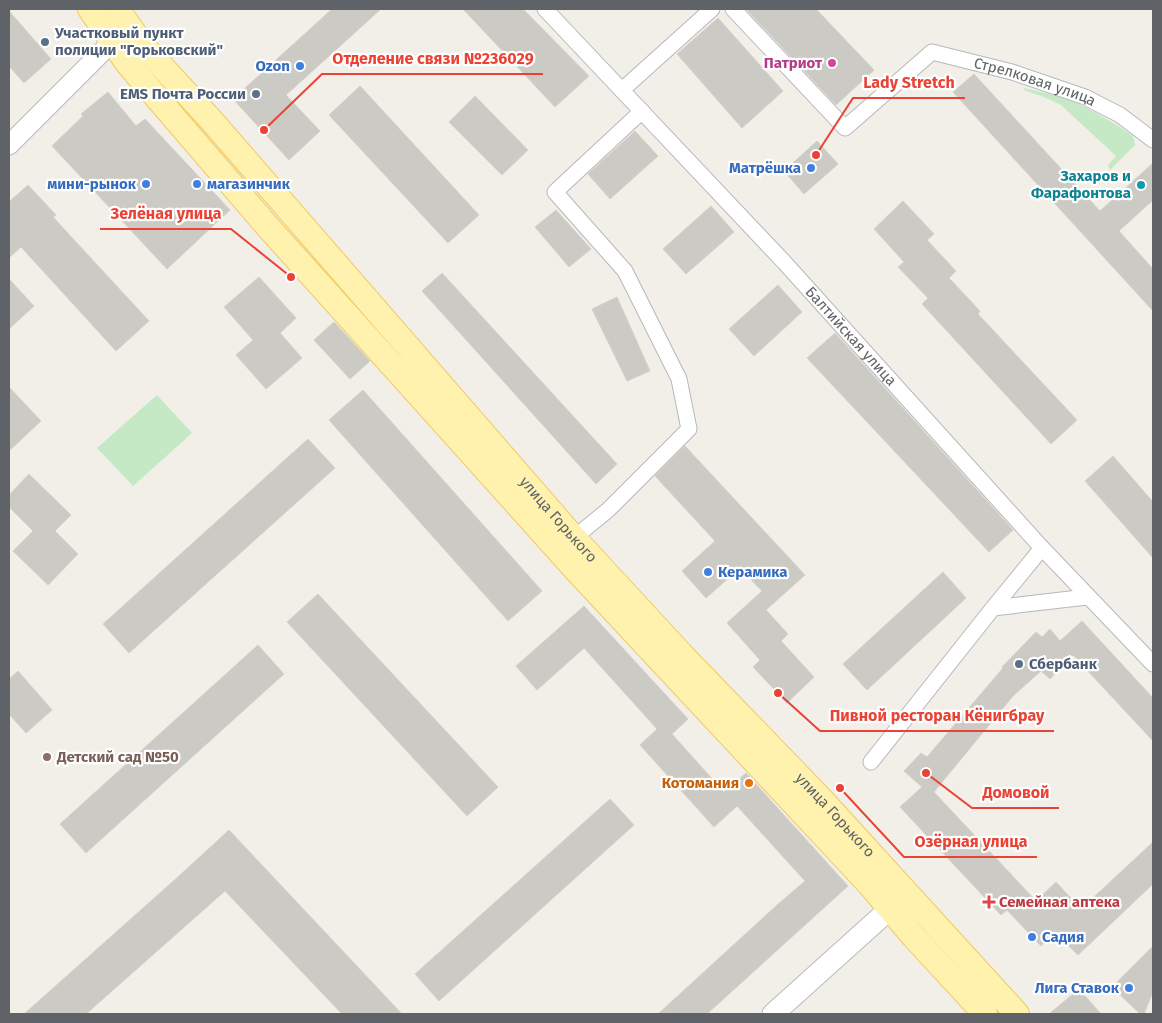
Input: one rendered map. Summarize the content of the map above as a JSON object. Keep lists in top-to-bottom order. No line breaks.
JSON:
{"streets":{"main road":["улица Горького"],"street":["Стрелковая улица","Балтийская улица"]},"places":{"other":["Участковый пункт полиции \"Горьковский\"","Патриот","Ozon","EMS Почта России","Отделение связи №236029","Lady Stretch","Матрёшка","мини-рынок","магазинчик","Захаров и Фарафонтова","Зелёная улица","Керамика","Сбербанк","Пивной ресторан Кёнигбрау","Детский сад №50","Домовой","Котомания","Озёрная улица","Садия","Лига Ставок"],"health":["Семейная аптека"]}}
